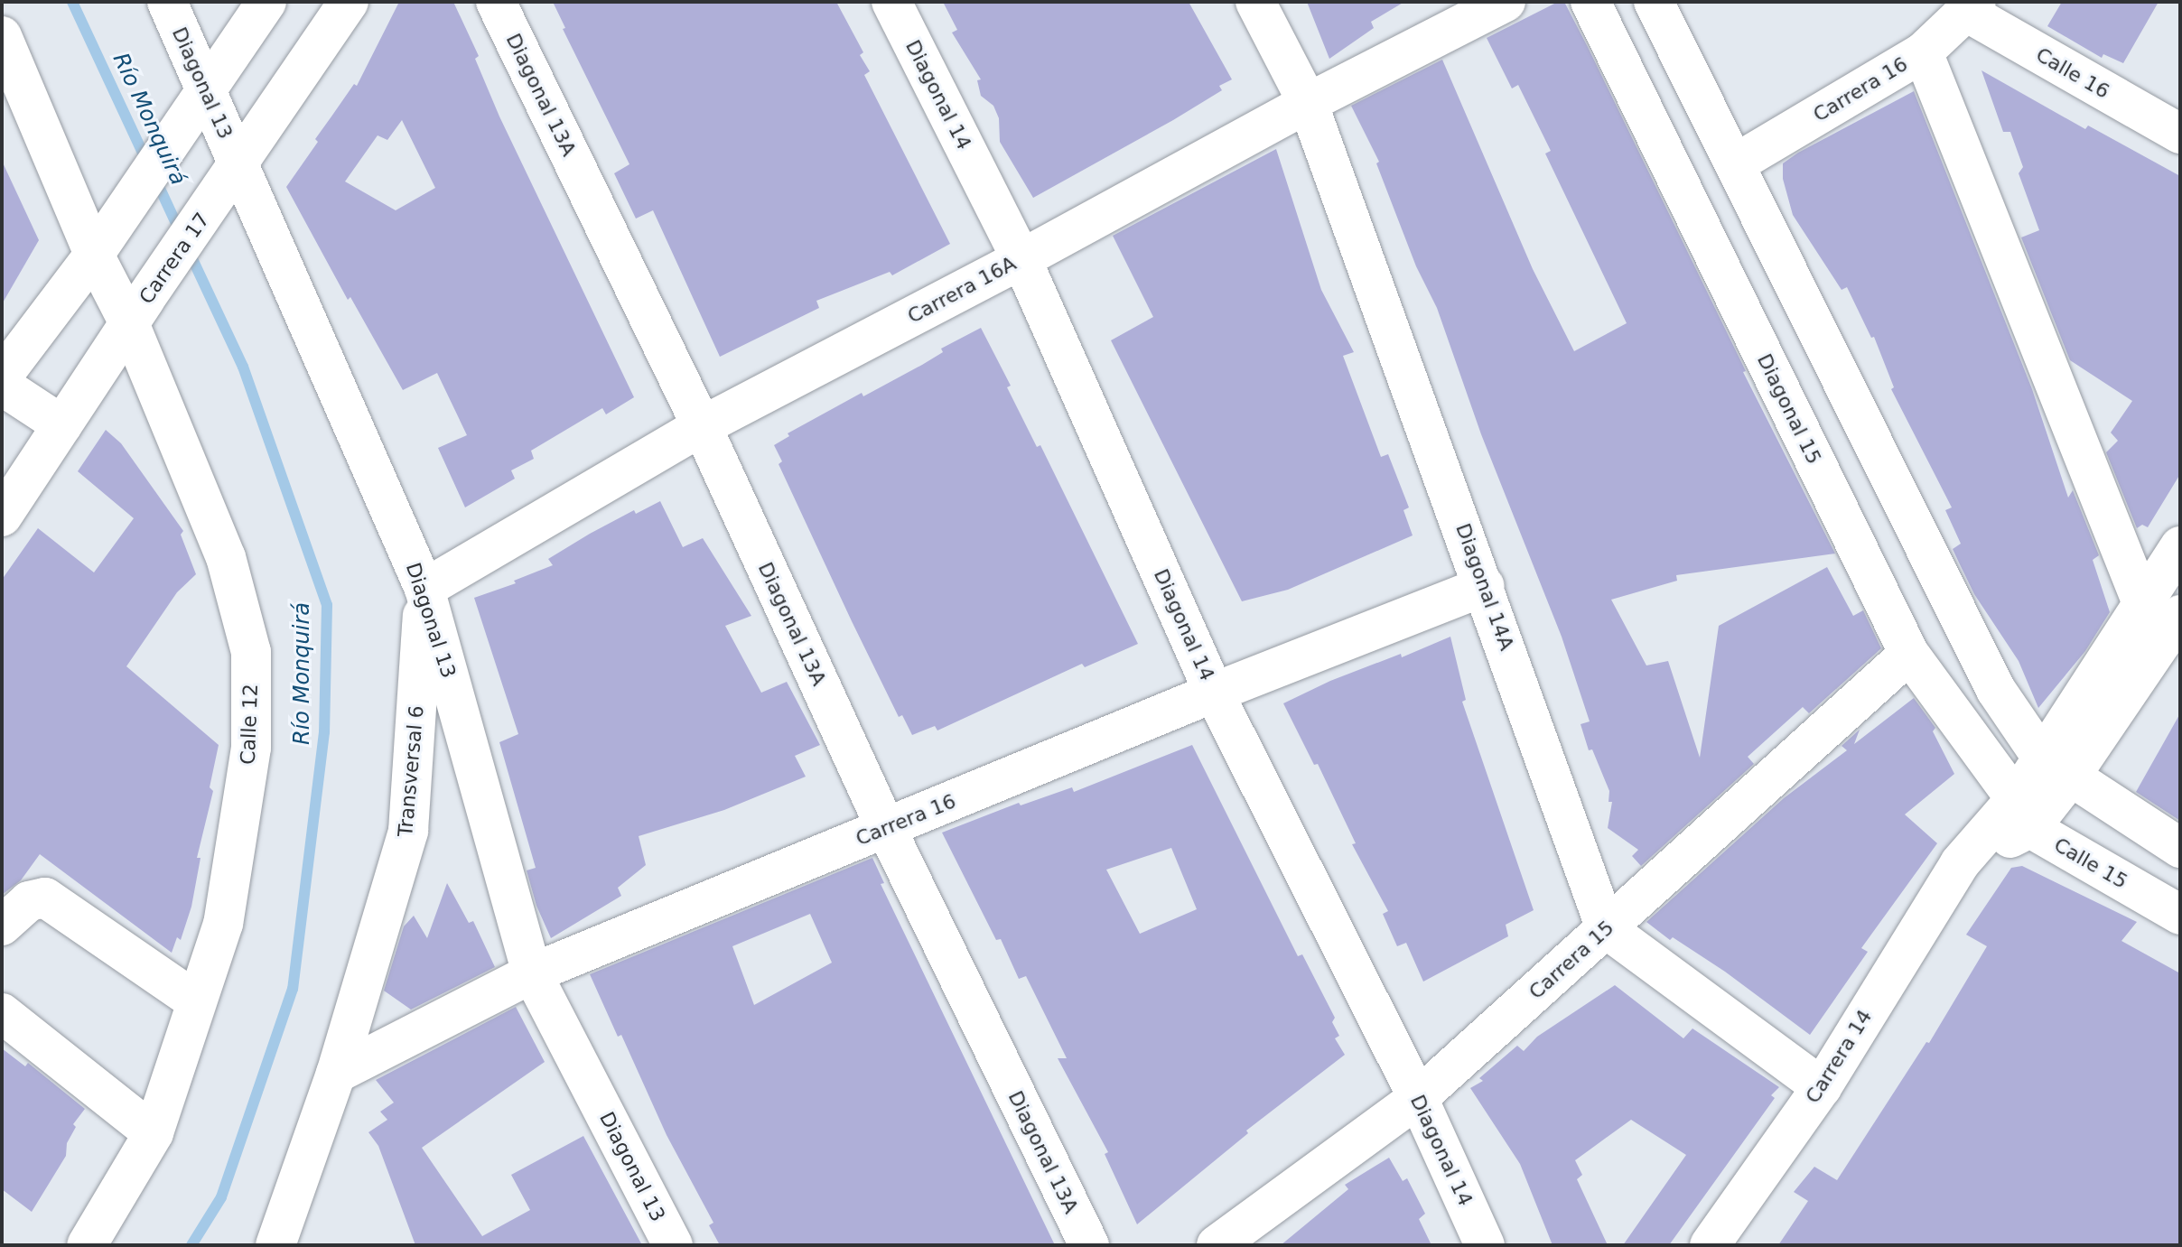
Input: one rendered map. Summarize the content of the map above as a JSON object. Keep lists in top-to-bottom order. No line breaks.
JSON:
{"streets":{"street":["Calle 16","Diagonal 13","Carrera 16","Diagonal 13A","Diagonal 14","Carrera 17","Carrera 16A","Diagonal 15","Diagonal 14A","Calle 12","Transversal 6","Calle 15","Carrera 15","Carrera 14"]},"crossings":[["Calle 16","Carrera 16"],["Diagonal 13","Carrera 16"],["Diagonal 13","Carrera 17"],["Diagonal 13","Carrera 16A"],["Diagonal 13","Transversal 6"],["Carrera 16","Diagonal 13A"],["Carrera 16","Diagonal 14"],["Carrera 16","Diagonal 14A"],["Carrera 16","Transversal 6"],["Diagonal 13A","Carrera 16A"],["Diagonal 14","Carrera 16A"],["Diagonal 14","Carrera 15"],["Carrera 17","Calle 12"],["Carrera 16A","Diagonal 14A"],["Carrera 16A","Transversal 6"],["Diagonal 15","Calle 15"],["Diagonal 15","Carrera 15"],["Diagonal 15","Carrera 14"],["Diagonal 14A","Carrera 15"],["Calle 15","Carrera 14"]],"water":["Río Monquirá"]}
